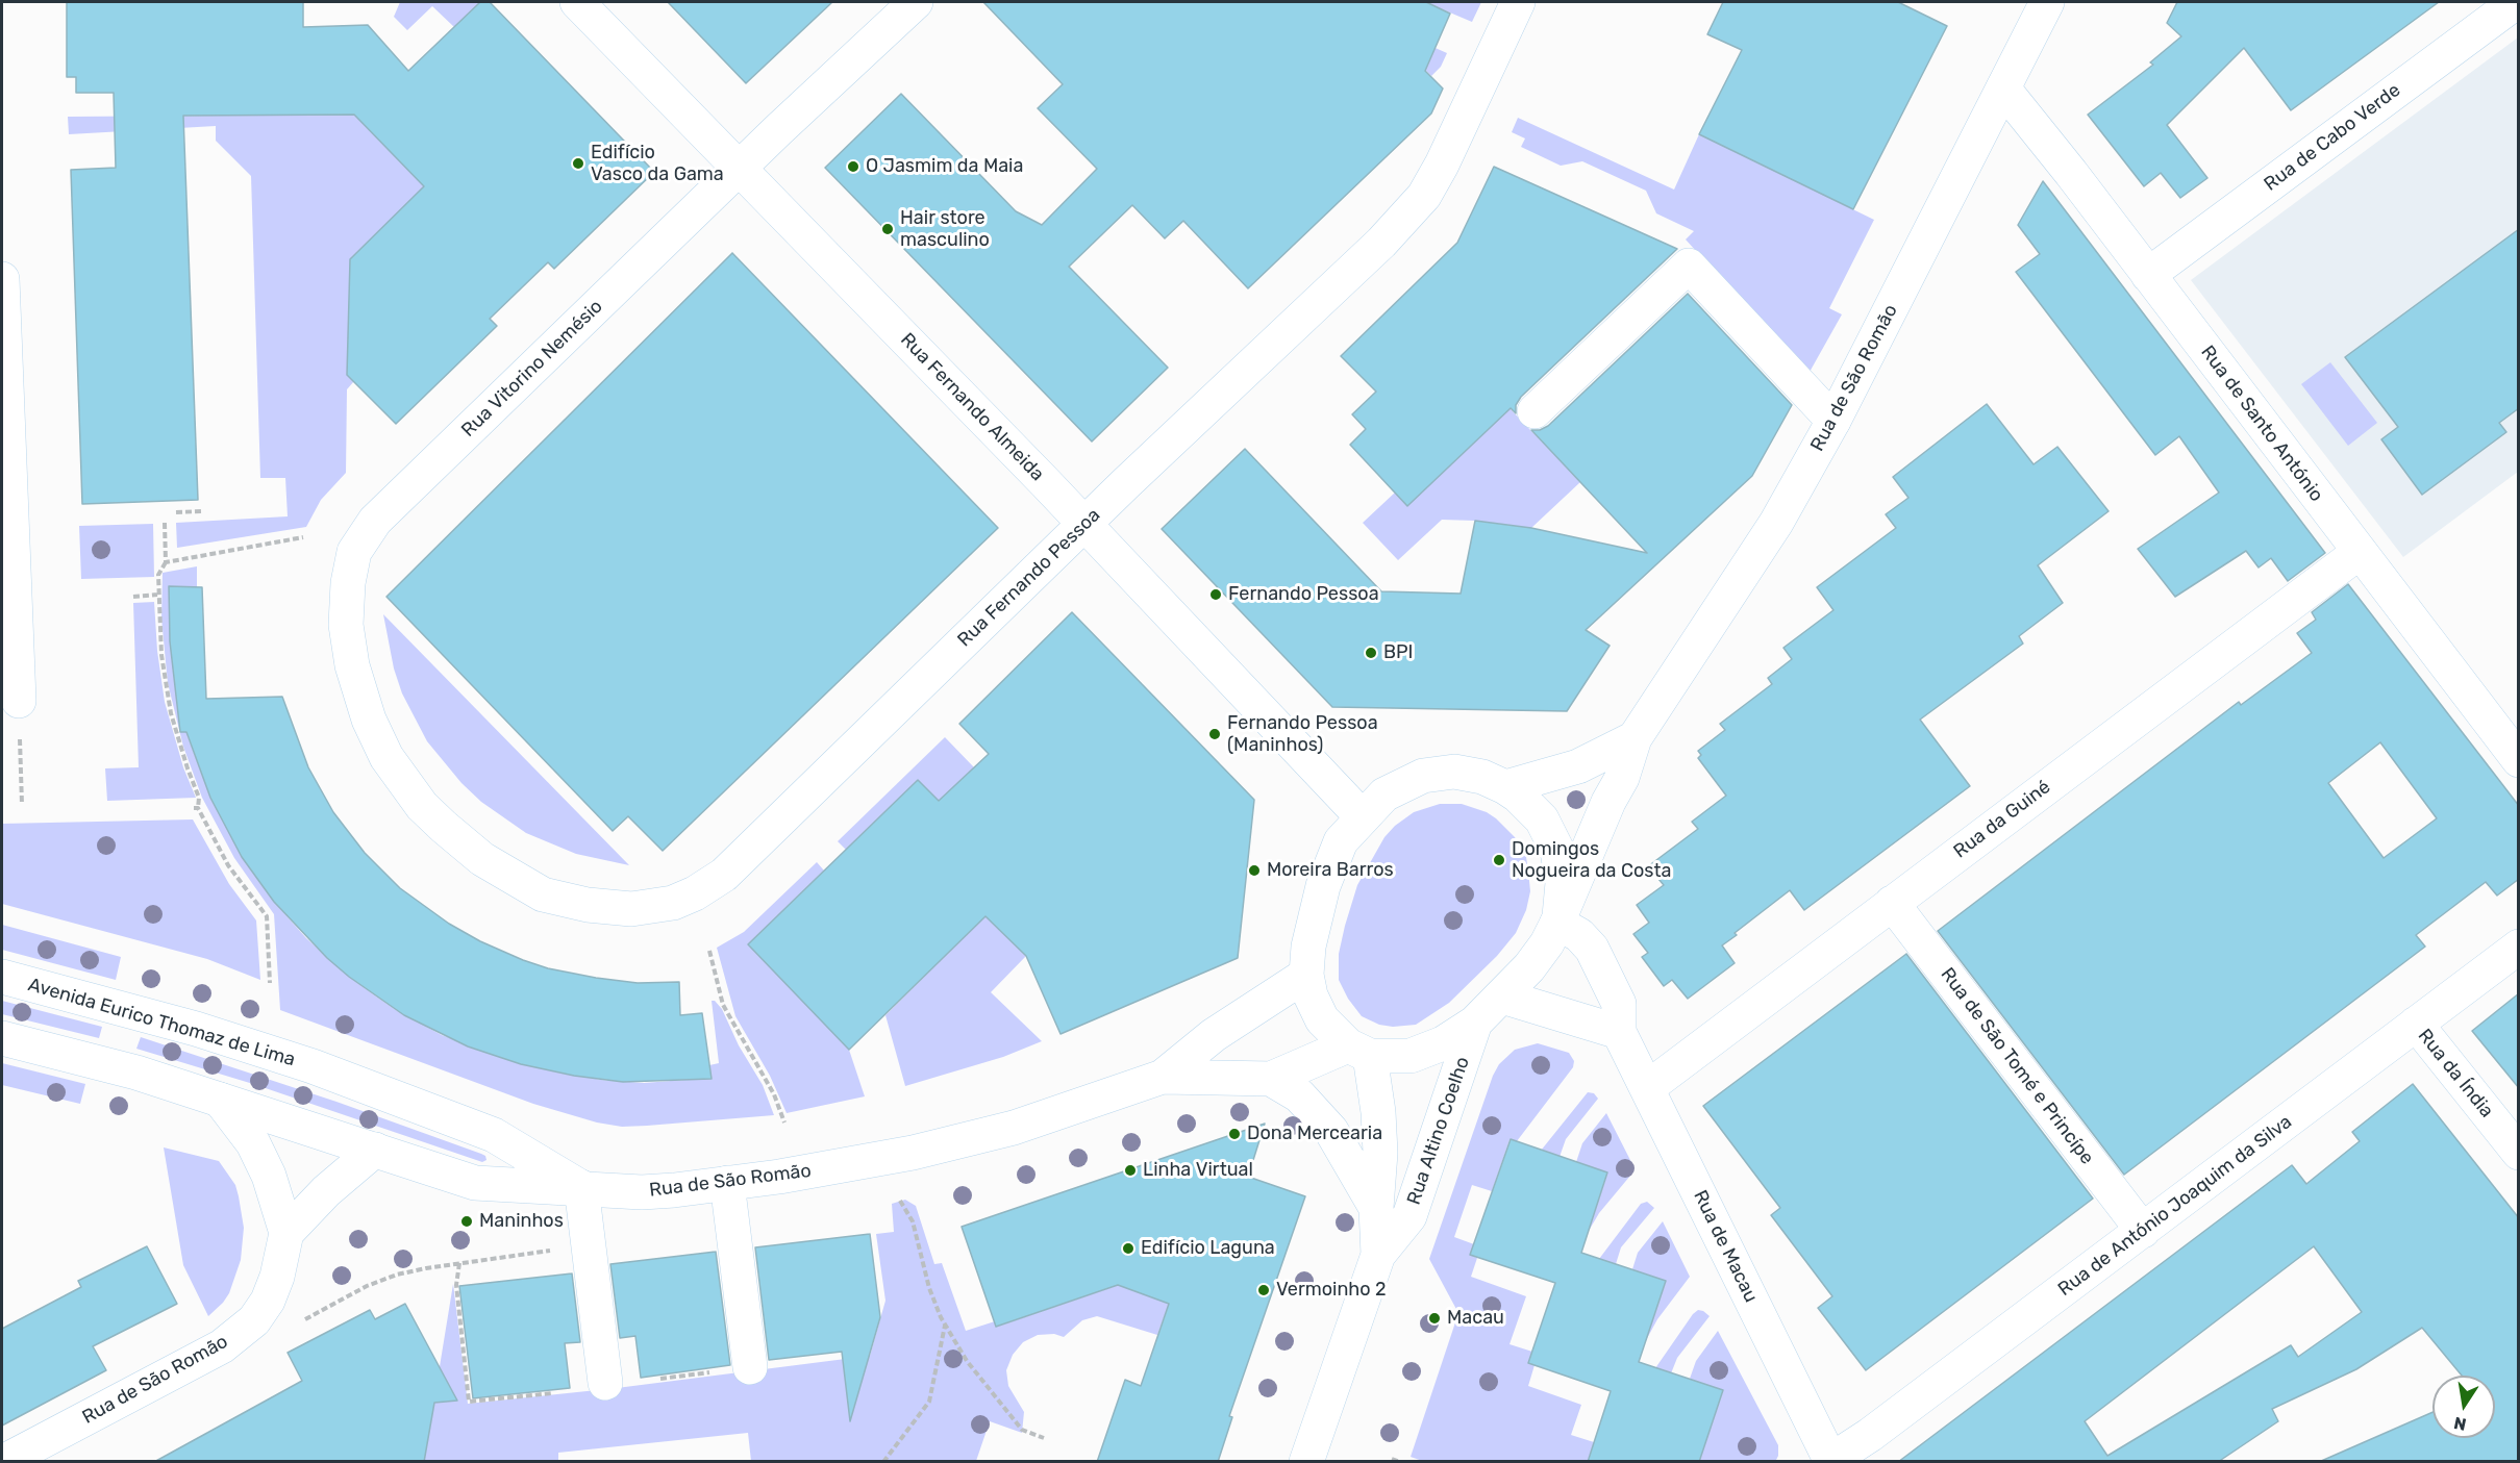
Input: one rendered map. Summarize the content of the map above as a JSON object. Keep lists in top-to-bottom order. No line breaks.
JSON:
{"streets":{"street":["Rua de Cabo Verde","Rua Vitorino Nemésio","Rua de São Romão","Rua Fernando Almeida","Rua de Santo António","Rua Fernando Pessoa","Rua da Guiné","Avenida Eurico Thomaz de Lima","Rua de São Tomé e Princípe","Rua da Índia","Rua Altino Coelho","Rua de António Joaquim da Silva","Rua de Macau"]},"crossings":[["Rua de Cabo Verde","Rua de Santo António"],["Rua Vitorino Nemésio","Rua Fernando Almeida"],["Rua Vitorino Nemésio","Rua Fernando Pessoa"],["Rua de São Romão","Rua Fernando Almeida"],["Rua de São Romão","Rua de Santo António"],["Rua de São Romão","Avenida Eurico Thomaz de Lima"],["Rua de São Romão","Rua Altino Coelho"],["Rua de São Romão","Rua de Macau"],["Rua Fernando Almeida","Rua Fernando Pessoa"],["Rua de Santo António","Rua da Guiné"],["Rua da Guiné","Rua de São Tomé e Princípe"],["Rua da Guiné","Rua de Macau"],["Rua de São Tomé e Princípe","Rua de António Joaquim da Silva"],["Rua da Índia","Rua de António Joaquim da Silva"],["Rua de António Joaquim da Silva","Rua de Macau"]],"places":["Edifício Vasco da Gama","O Jasmim da Maia","Hair store masculino","Fernando Pessoa","BPI","Fernando Pessoa (Maninhos)","Domingos Nogueira da Costa","Moreira Barros","Dona Mercearia","Linha Virtual","Maninhos","Edifício Laguna","Vermoinho 2","Macau"],"north":"bottom"}
